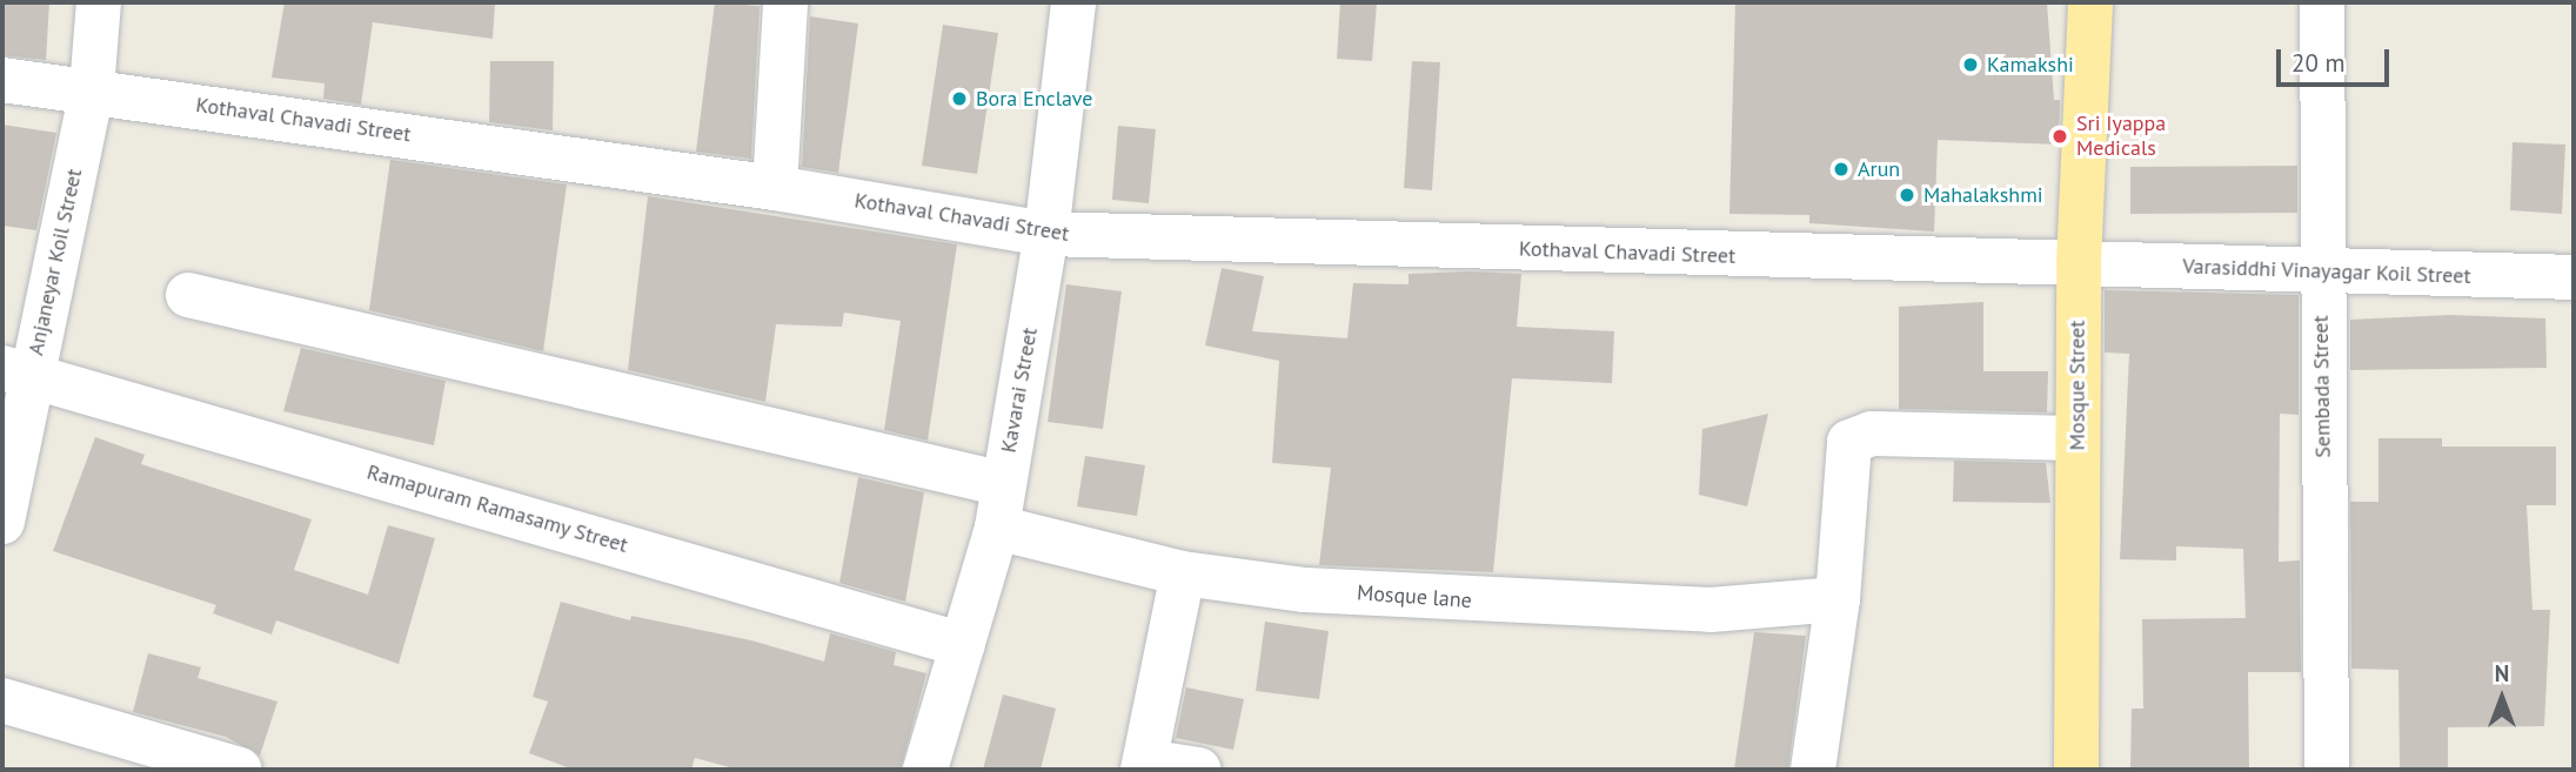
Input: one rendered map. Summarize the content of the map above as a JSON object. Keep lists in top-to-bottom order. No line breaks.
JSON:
{"streets":{"main road":["Mosque Street"],"street":["Kothaval Chavadi Street","Anjaneyar Koil Street","Varasiddhi Vinayagar Koil Street","Sembada Street","Kavarai Street","Ramapuram Ramasamy Street","Mosque lane"]},"crossings":[["Kothaval Chavadi Street","Anjaneyar Koil Street"],["Kothaval Chavadi Street","Varasiddhi Vinayagar Koil Street"],["Kothaval Chavadi Street","Mosque Street"],["Kothaval Chavadi Street","Kavarai Street"],["Anjaneyar Koil Street","Ramapuram Ramasamy Street"],["Varasiddhi Vinayagar Koil Street","Mosque Street"],["Varasiddhi Vinayagar Koil Street","Sembada Street"],["Kavarai Street","Ramapuram Ramasamy Street"],["Kavarai Street","Mosque lane"]],"places":["Kamakshi","Bora Enclave","Sri Iyappa Medicals","Arun","Mahalakshmi"],"scale_bar":"20 m","north":"top"}
